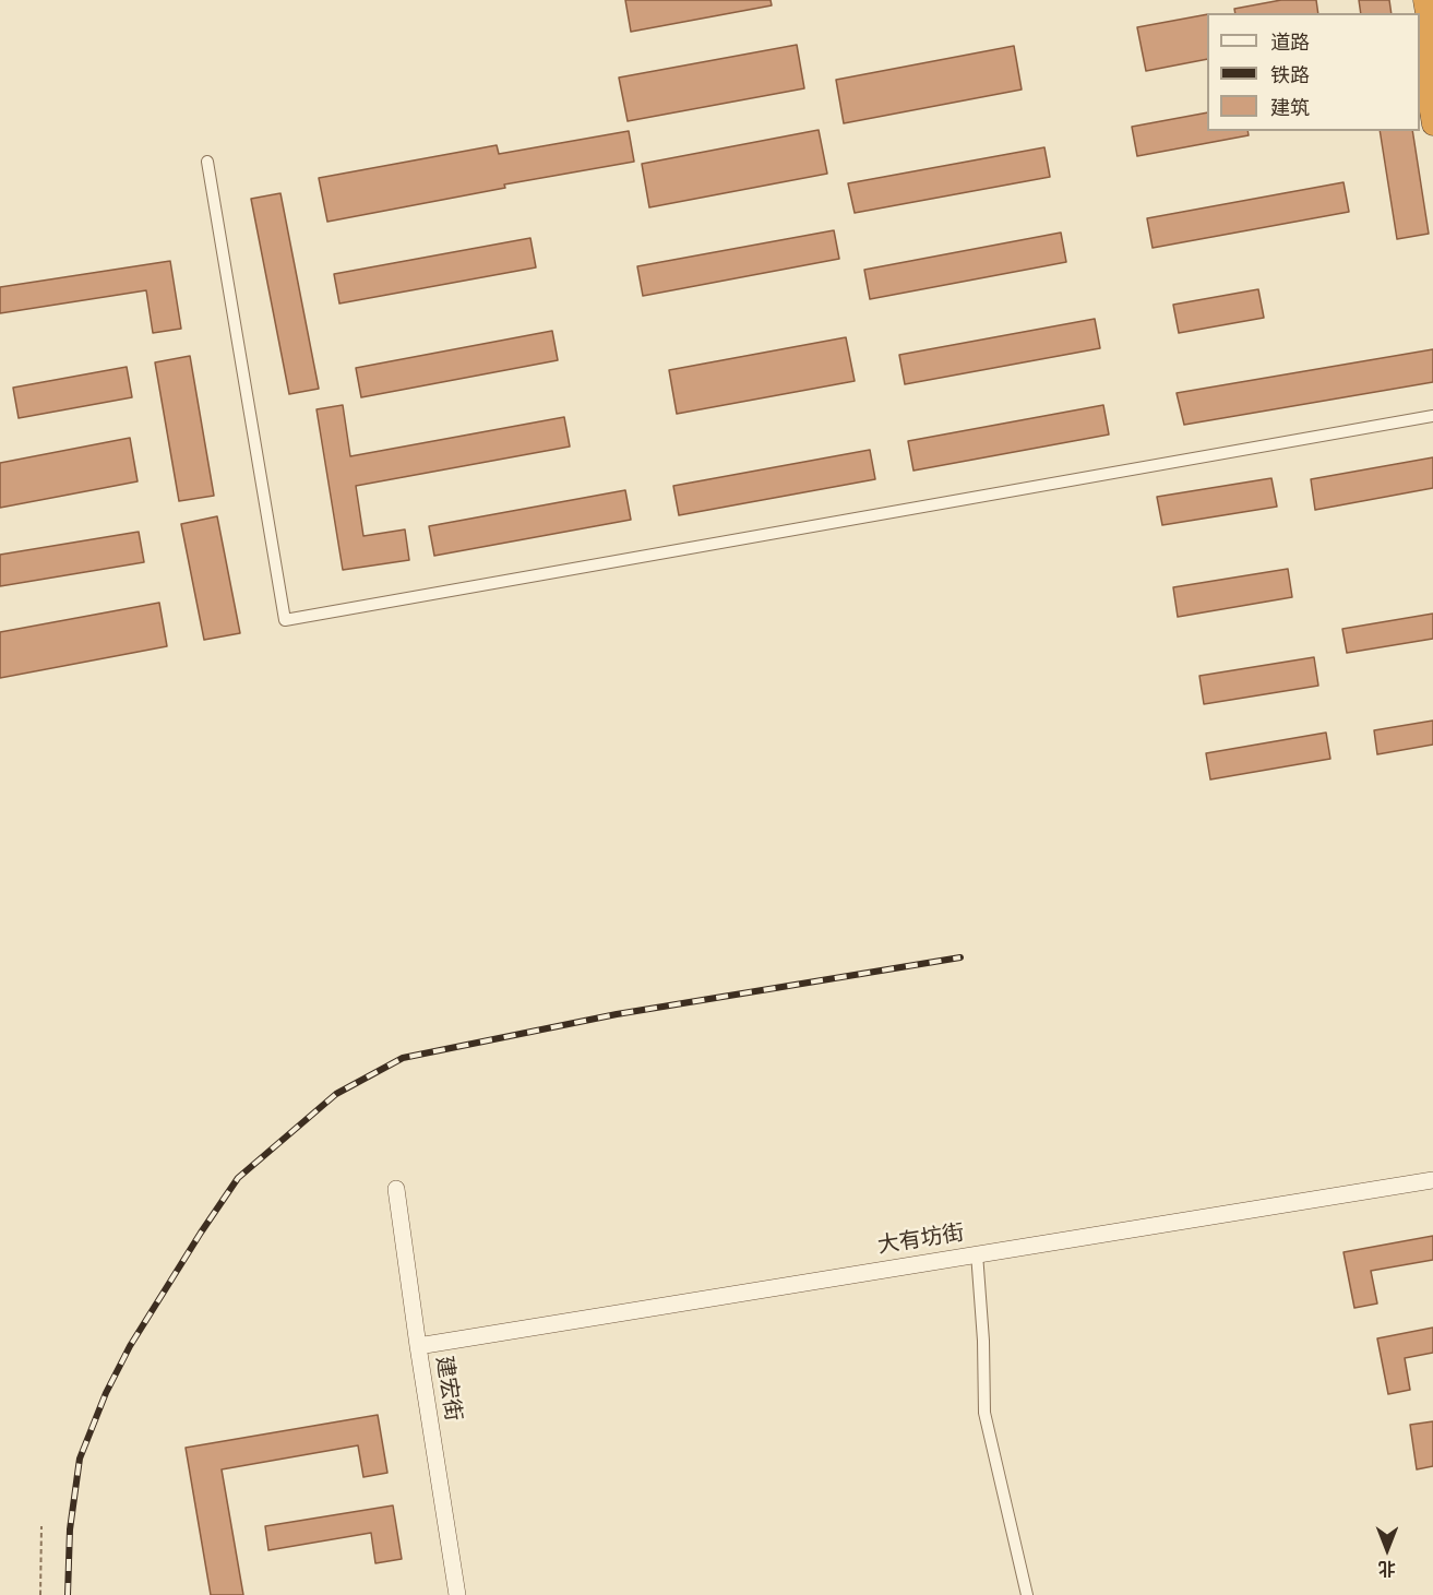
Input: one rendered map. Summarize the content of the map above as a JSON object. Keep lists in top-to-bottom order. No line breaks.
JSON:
{"streets":{"main road":["大有坊街","建宏街"]},"crossings":[["大有坊街","建宏街"]],"legend":["道路","铁路","建筑"],"north":"bottom"}
